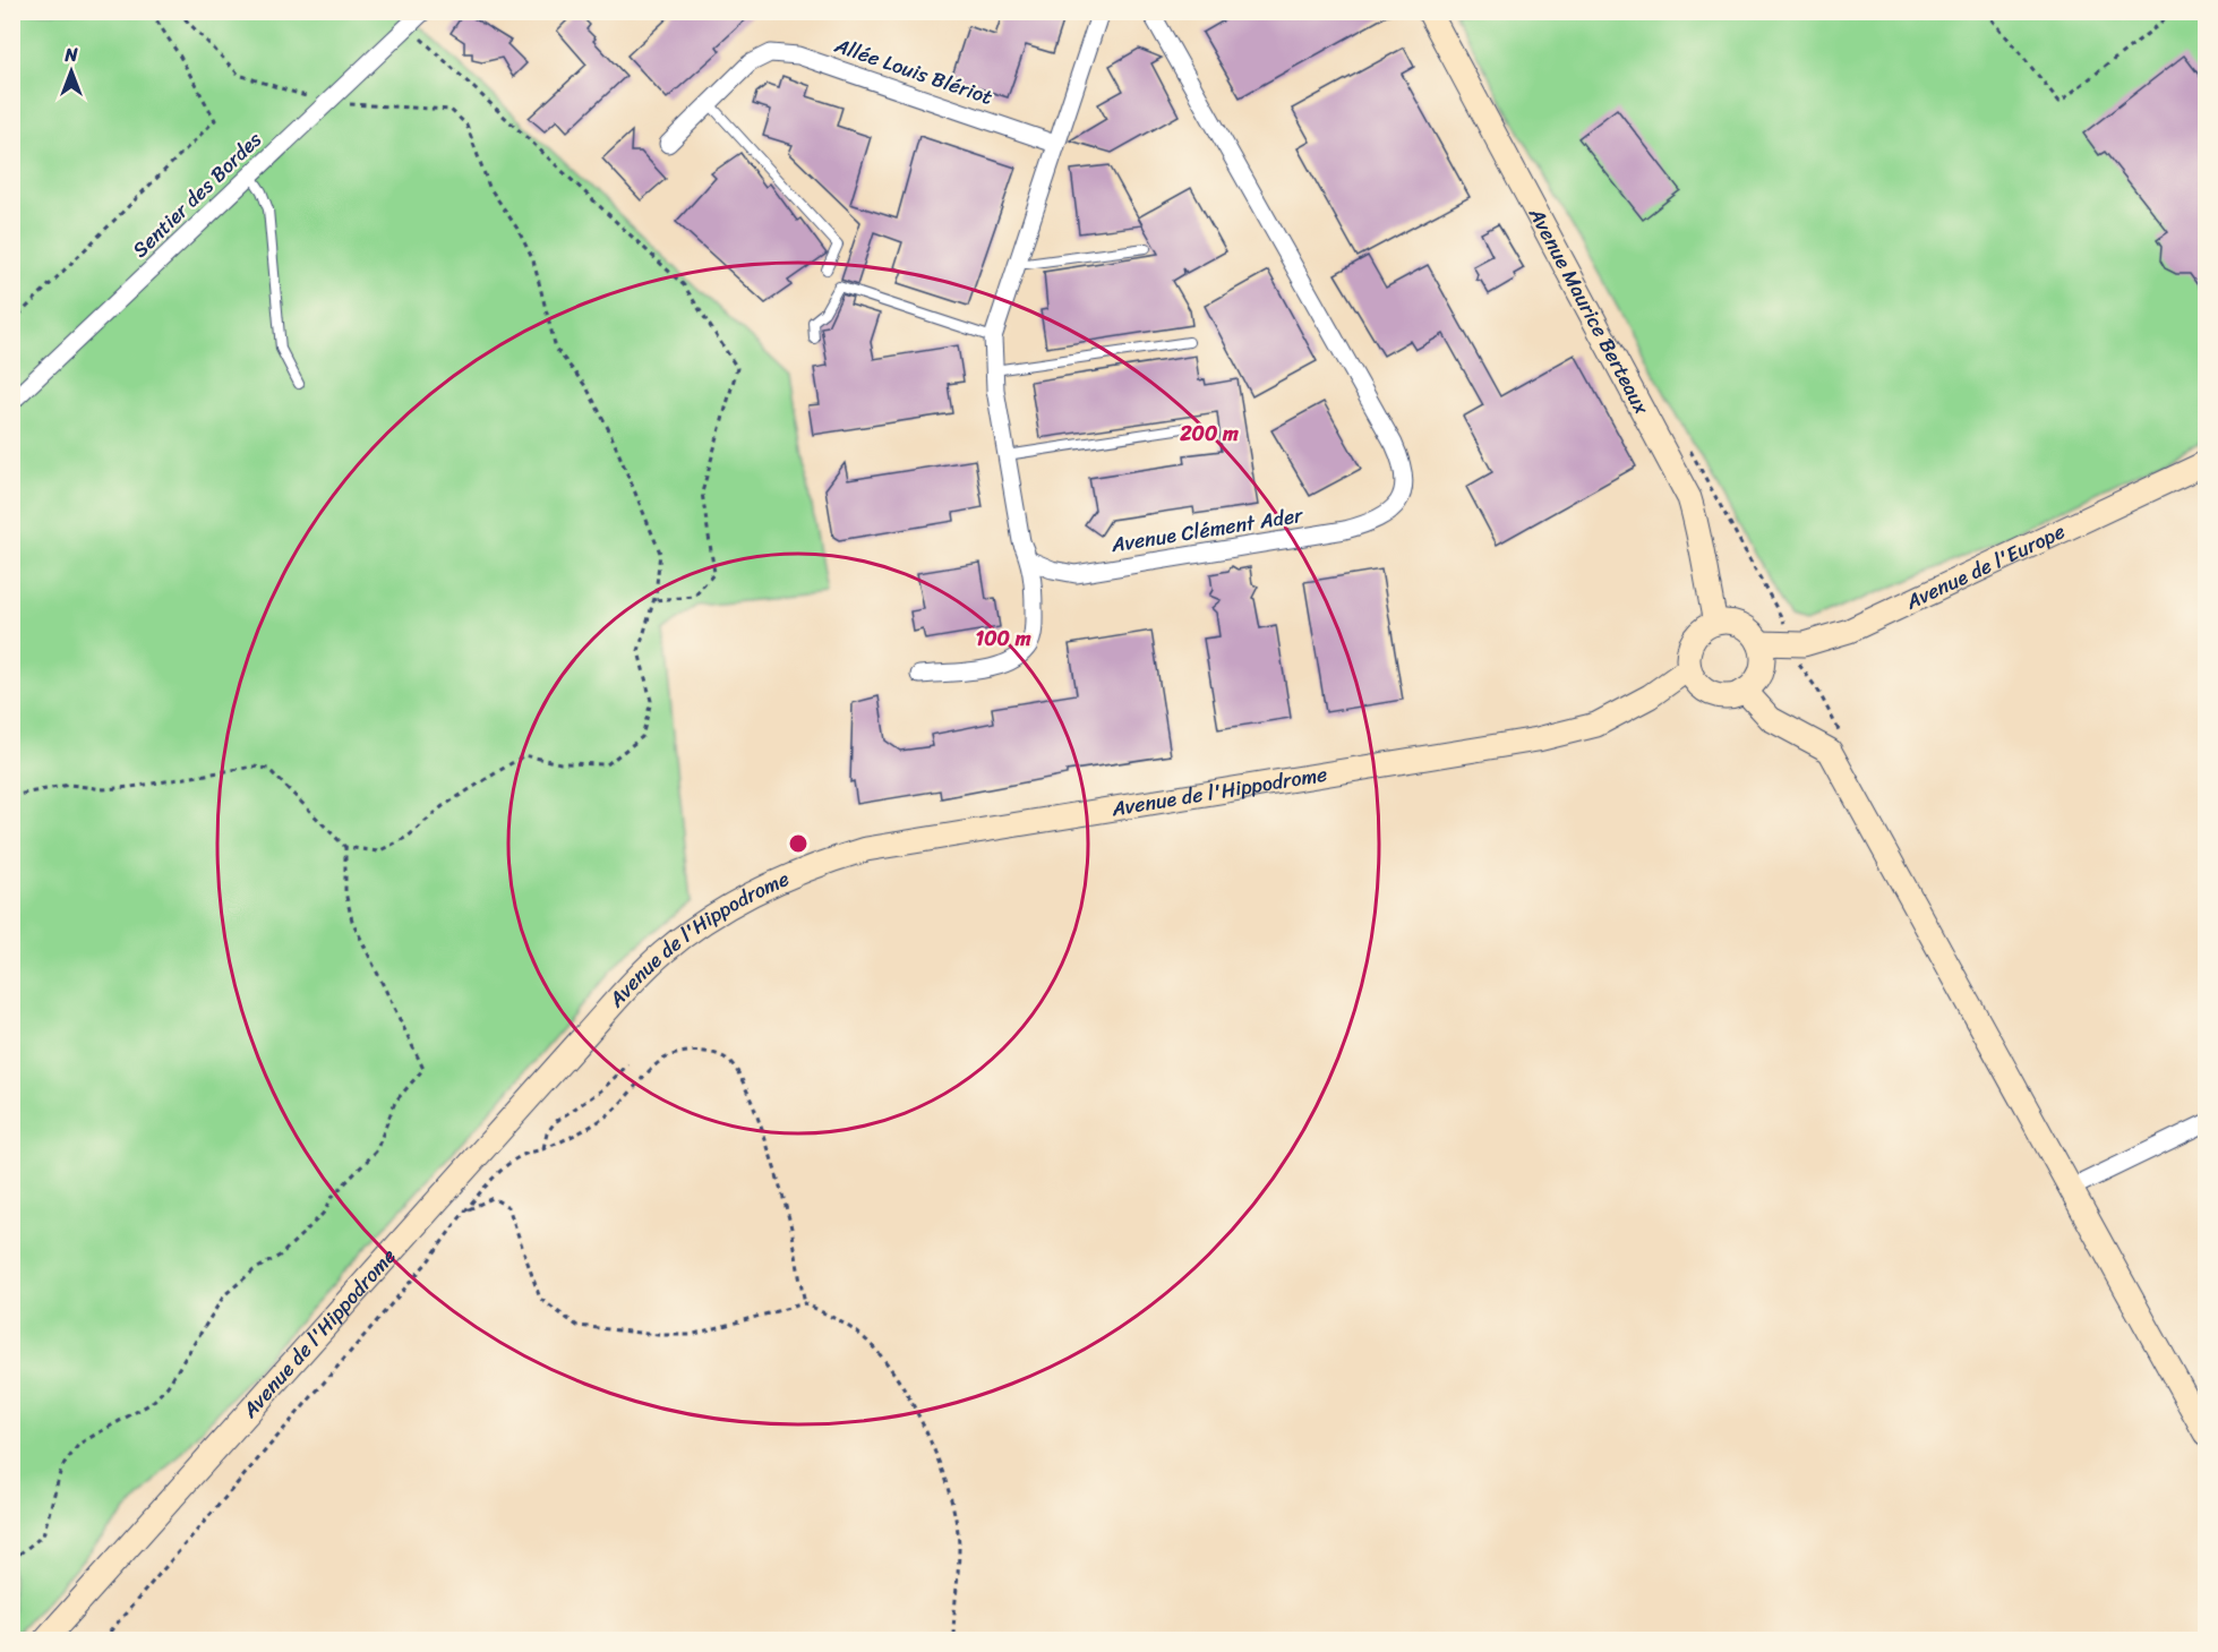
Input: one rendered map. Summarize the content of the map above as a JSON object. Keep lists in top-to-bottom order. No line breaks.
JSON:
{"streets":{"main road":["Avenue Maurice Berteaux","Avenue de l'Europe","Avenue de l'Hippodrome"],"street":["Allée Louis Blériot","Sentier des Bordes","Avenue Clément Ader"]},"crossings":[["Avenue Maurice Berteaux","Avenue de l'Europe"],["Avenue Maurice Berteaux","Avenue de l'Hippodrome"],["Avenue de l'Europe","Avenue de l'Hippodrome"]],"north":"top","rings":["200 m","100 m"]}
